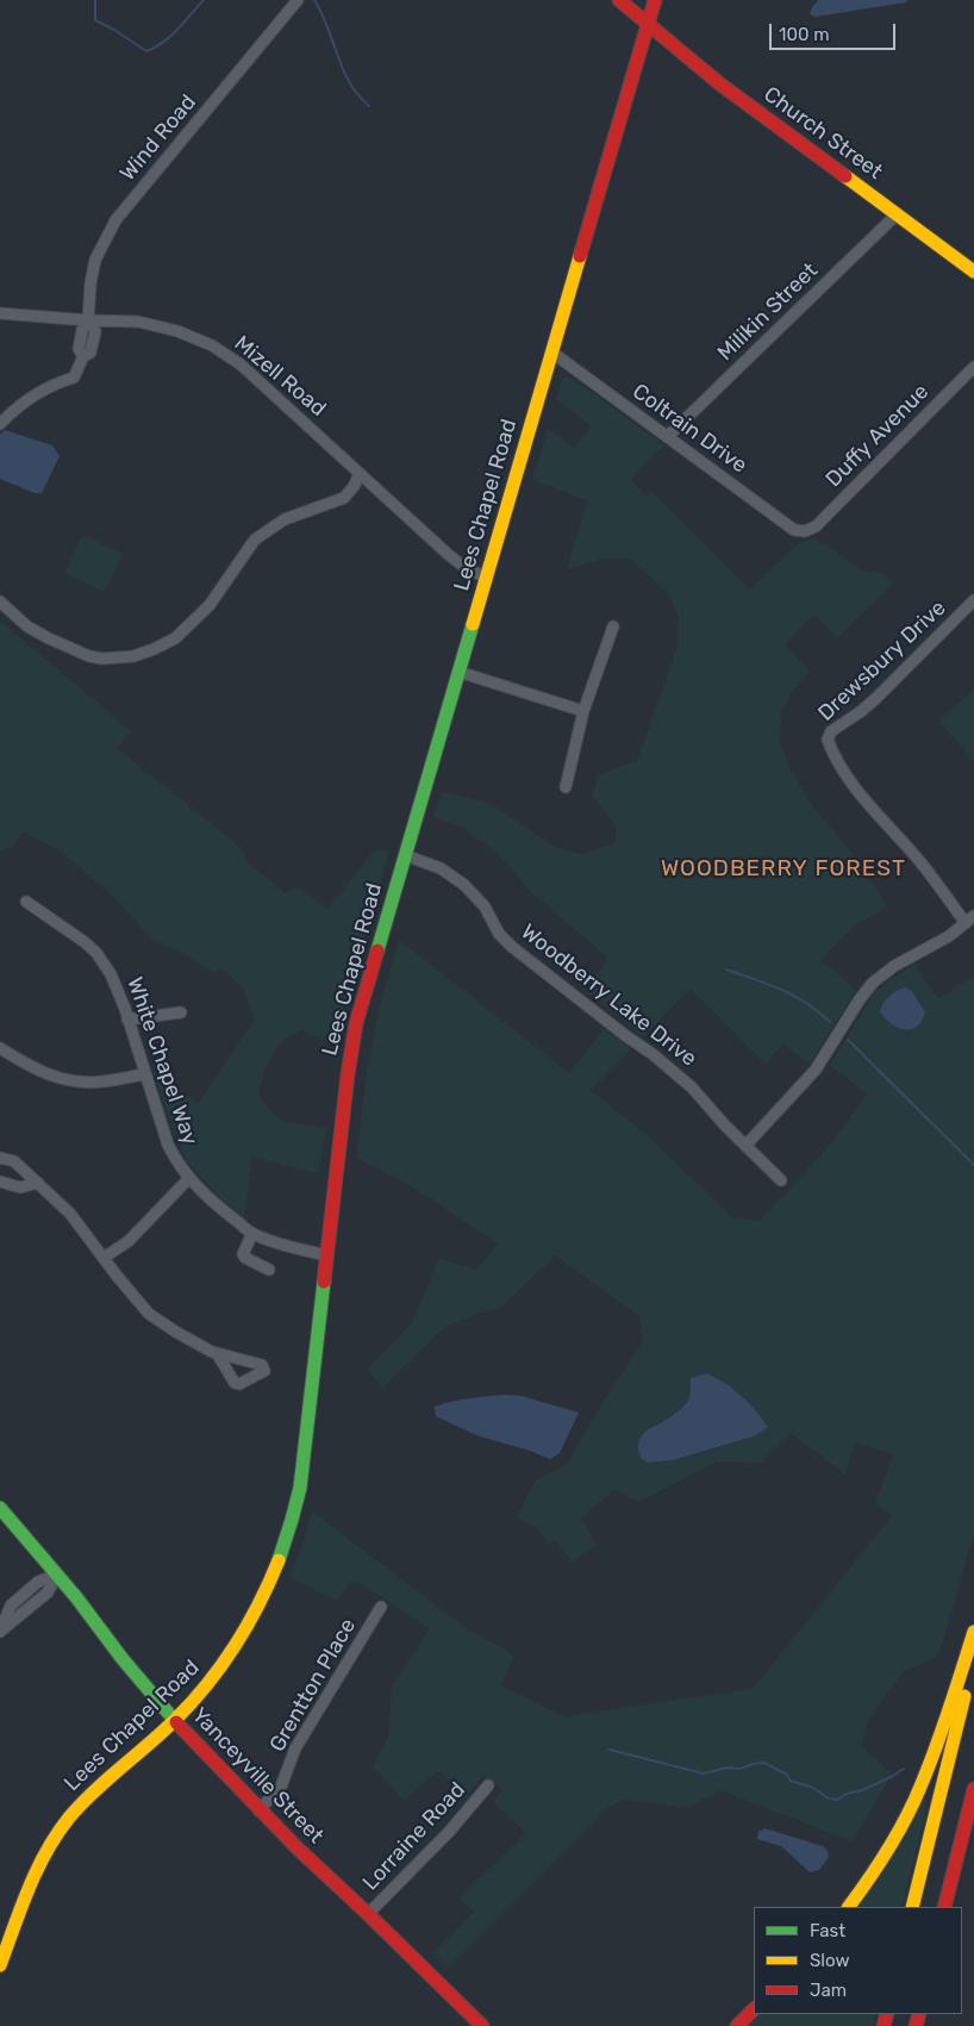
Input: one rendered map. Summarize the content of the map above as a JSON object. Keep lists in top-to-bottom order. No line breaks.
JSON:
{"streets":{"main road":["Church Street","Lees Chapel Road","Yanceyville Street"],"street":["Wind Road","Milikin Street","Mizell Road","Coltrain Drive","Duffy Avenue","Drewsbury Drive","Woodberry Lake Drive","White Chapel Way","Grentton Place","Lorraine Road"]},"crossings":[["Church Street","Milikin Street"],["Church Street","Lees Chapel Road"],["Wind Road","Mizell Road"],["Milikin Street","Coltrain Drive"],["Mizell Road","Lees Chapel Road"],["Coltrain Drive","Duffy Avenue"],["Coltrain Drive","Lees Chapel Road"],["Lees Chapel Road","Woodberry Lake Drive"],["Lees Chapel Road","White Chapel Way"],["Lees Chapel Road","Yanceyville Street"],["Grentton Place","Yanceyville Street"],["Yanceyville Street","Lorraine Road"]],"districts":["WOODBERRY FOREST"],"legend":["Fast","Slow","Jam"],"scale_bar":"100 m"}
